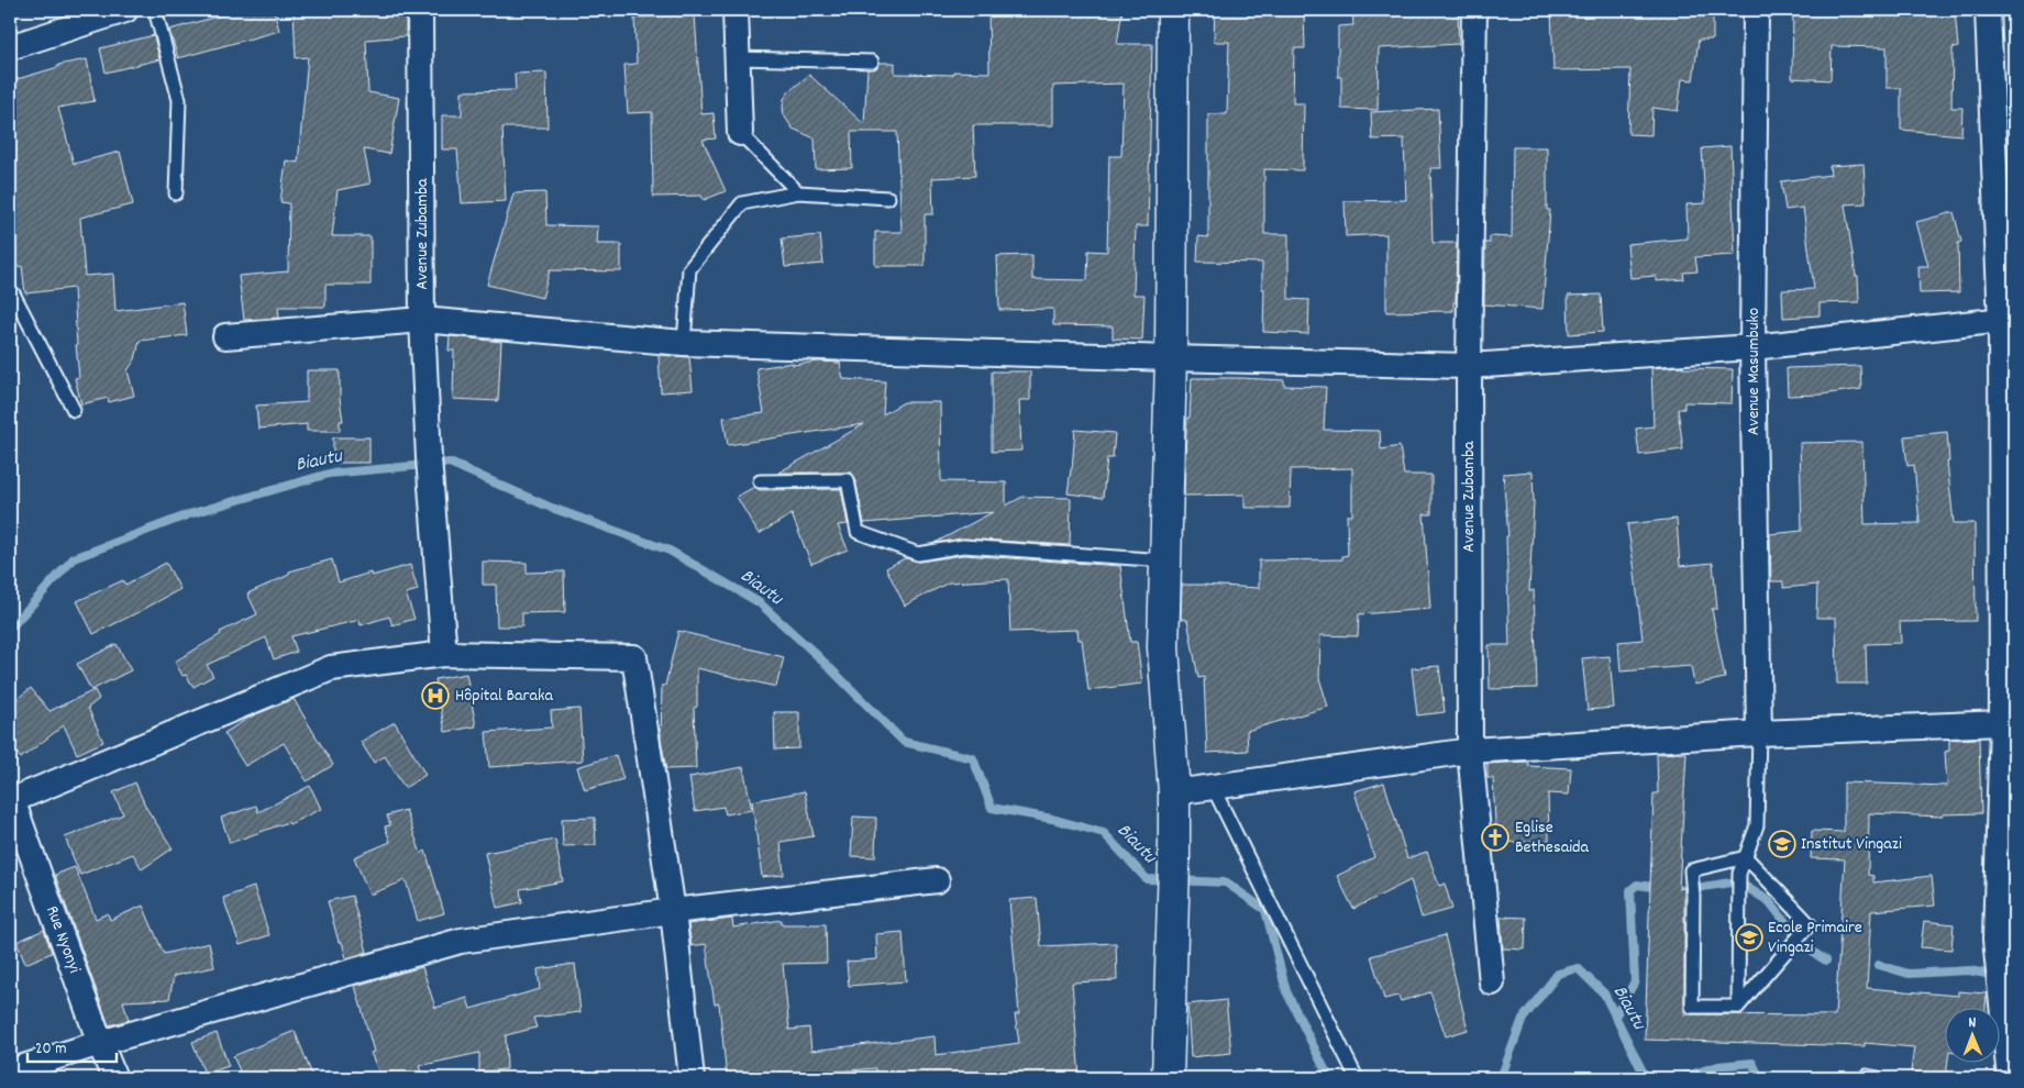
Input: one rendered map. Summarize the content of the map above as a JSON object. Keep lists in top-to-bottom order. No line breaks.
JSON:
{"streets":{"street":["Avenue Zubamba","Avenue Masumbuko","Rue Nyonyi"]},"water":["Biautu"],"places":{"hospital":["Hôpital Baraka"],"church":["Eglise Bethesaida"],"school or university":["Institut Vingazi","Ecole Primaire Vingazi"]},"scale_bar":"20 m","north":"top"}
